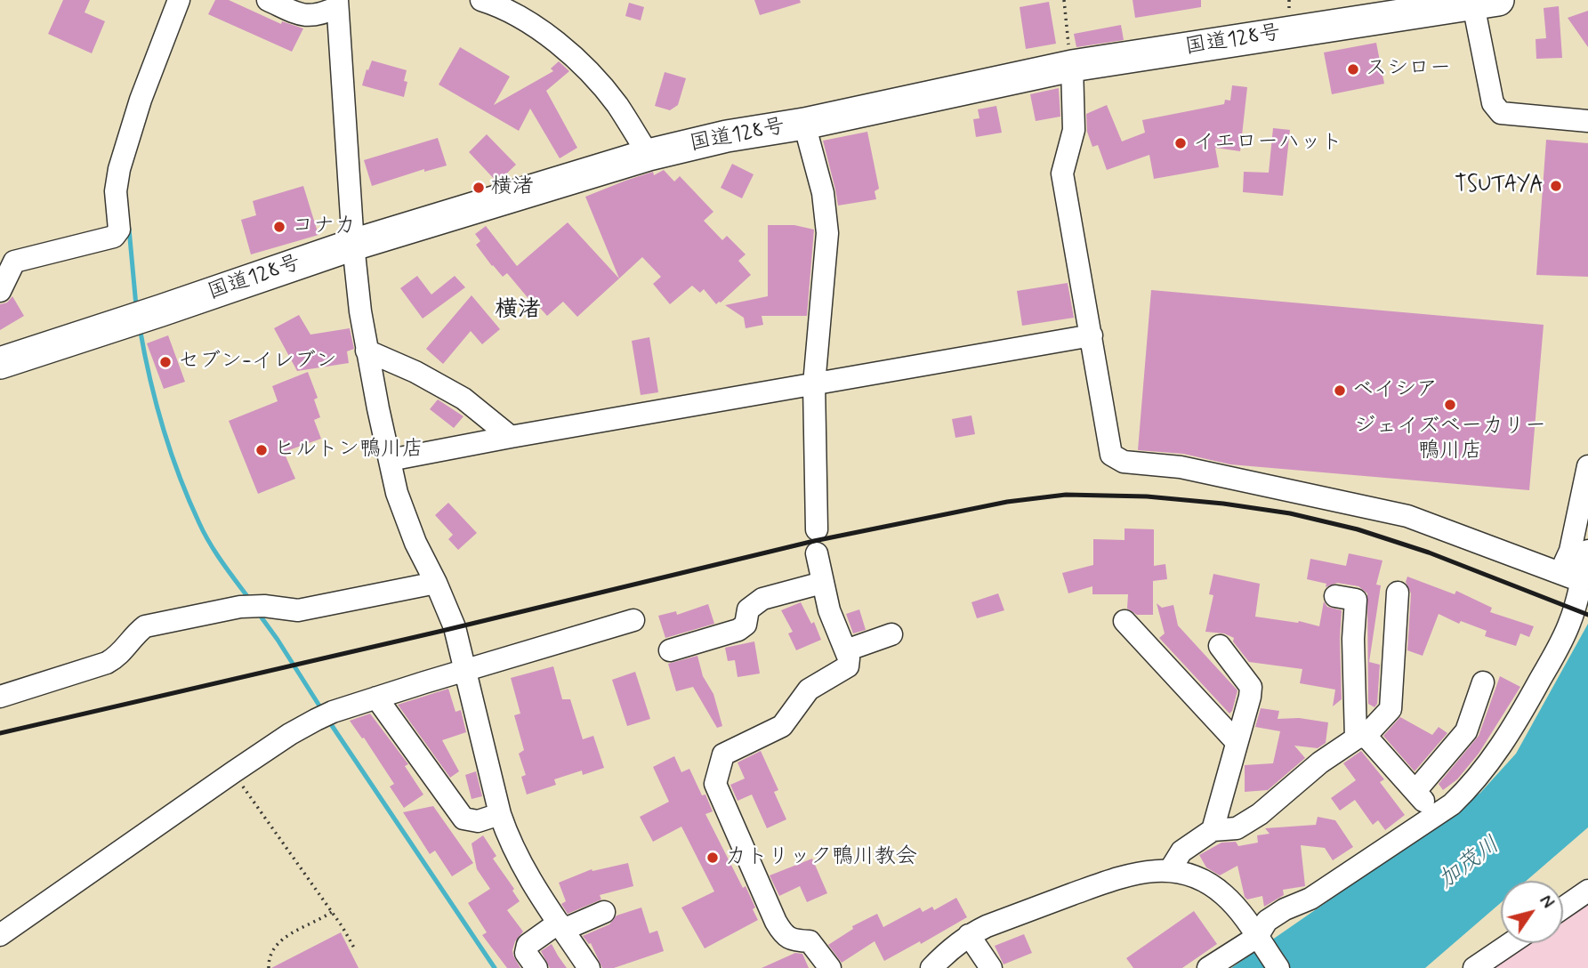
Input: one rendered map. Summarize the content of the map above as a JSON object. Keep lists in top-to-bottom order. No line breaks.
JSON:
{"streets":{"highway":["国道128号"]},"districts":["横渚"],"water":["加茂川"],"places":["スシロー","イエローハット","TSUTAYA","横渚","コナカ","セブン-イレブン","ベイシア","ジェイズベーカリー 鴨川店","ヒルトン鴨川店","カトリック鴨川教会"],"north":"top right"}
